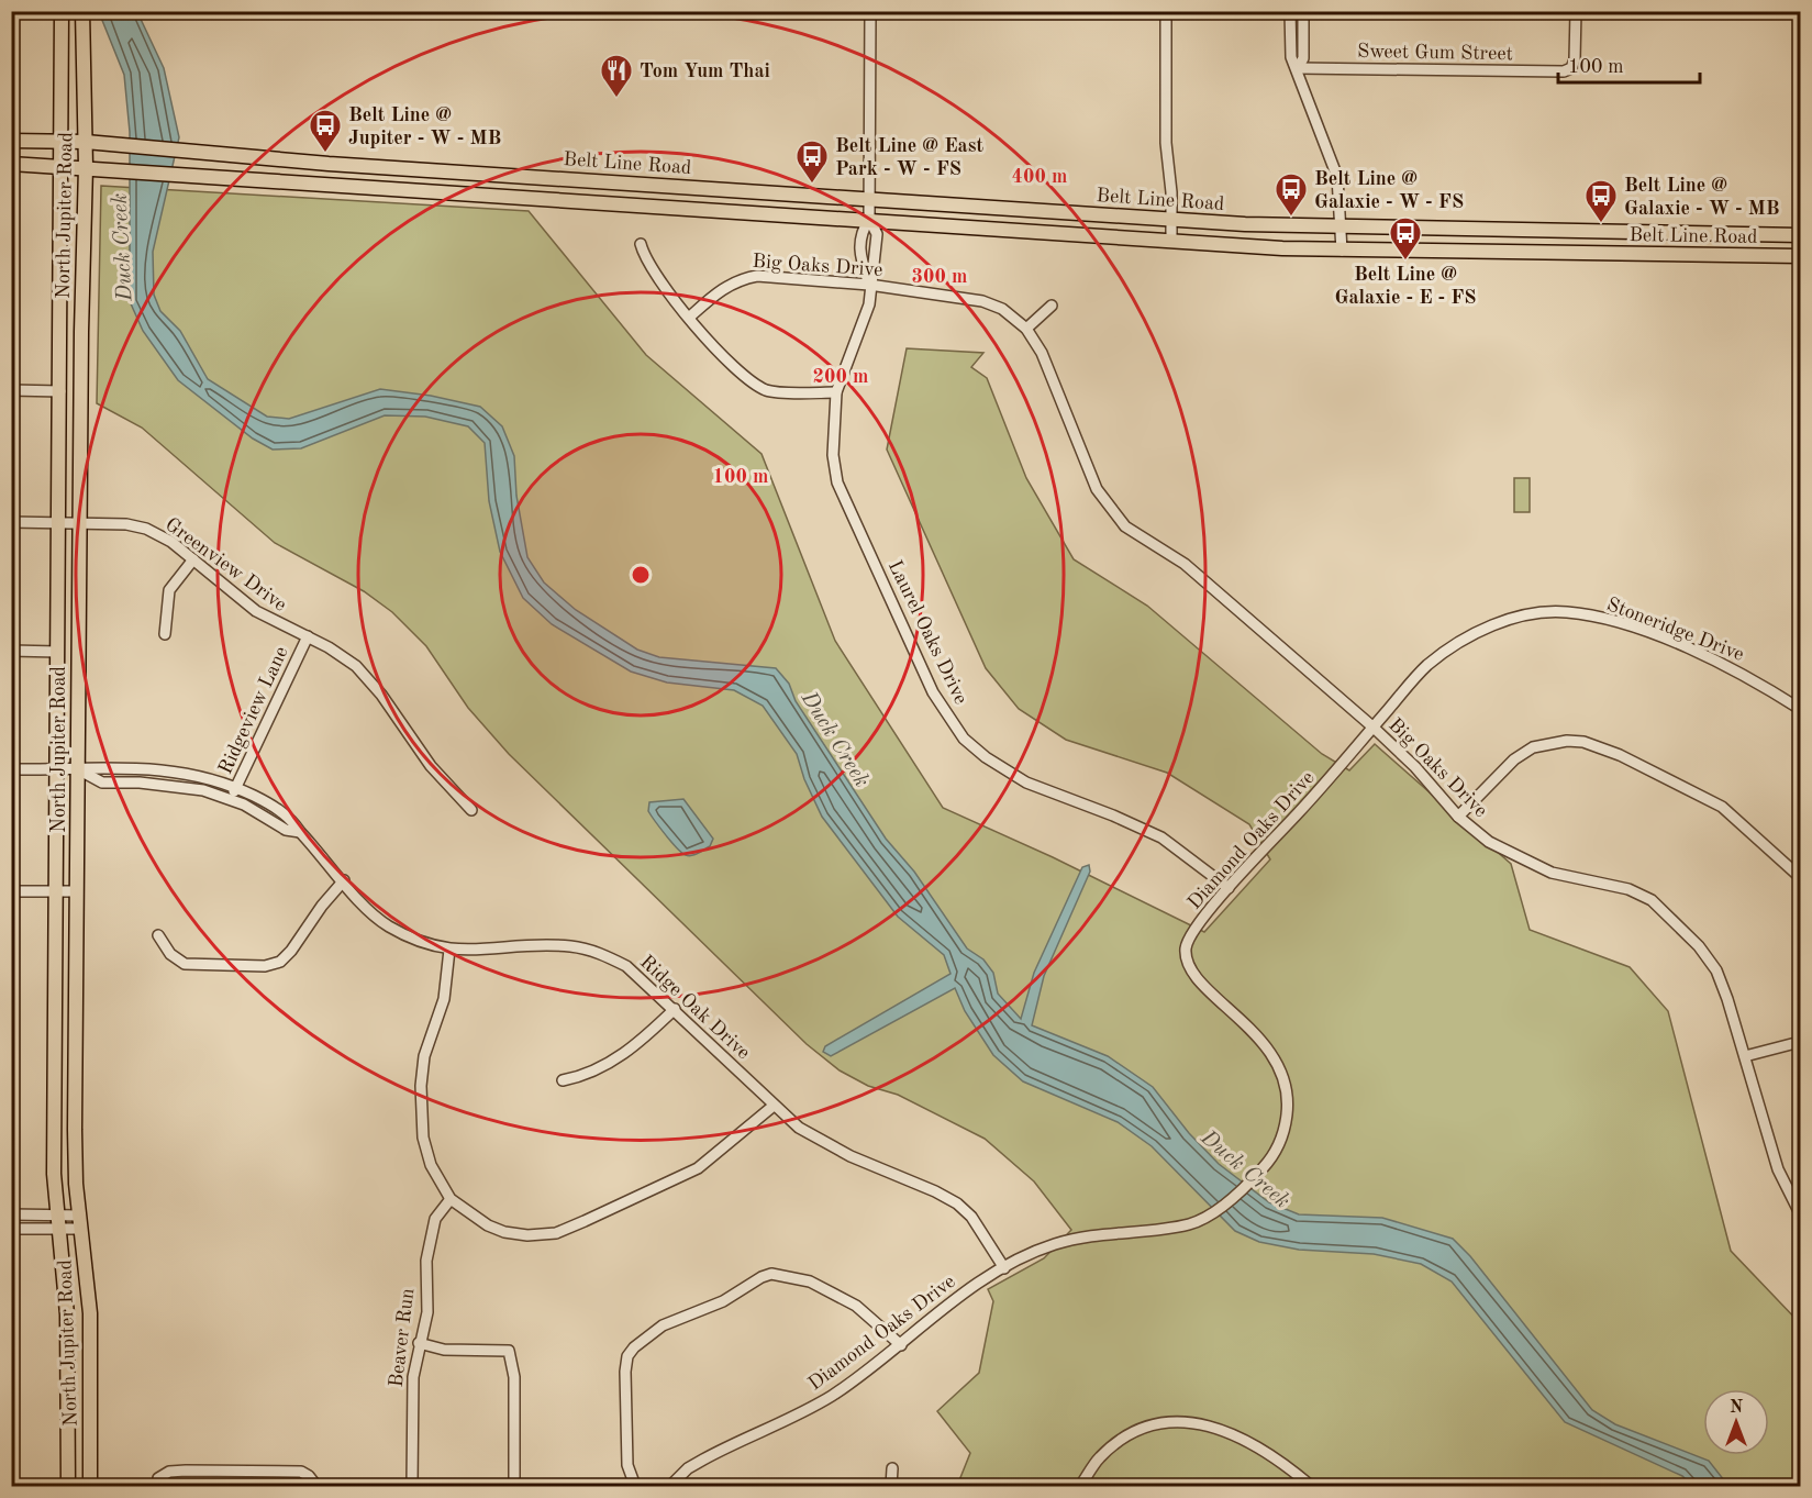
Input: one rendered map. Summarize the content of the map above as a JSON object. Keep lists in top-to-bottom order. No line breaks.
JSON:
{"streets":{"main road":["Belt Line Road","North Jupiter Road"],"street":["Sweet Gum Street","Big Oaks Drive","Greenview Drive","Stoneridge Drive","Laurel Oaks Drive","Ridgeview Lane","Diamond Oaks Drive","Ridge Oak Drive","Beaver Run"]},"crossings":[["Belt Line Road","North Jupiter Road"],["Belt Line Road","Laurel Oaks Drive"],["North Jupiter Road","Greenview Drive"],["North Jupiter Road","Ridge Oak Drive"],["Big Oaks Drive","Stoneridge Drive"],["Big Oaks Drive","Laurel Oaks Drive"],["Big Oaks Drive","Diamond Oaks Drive"],["Greenview Drive","Ridgeview Lane"],["Stoneridge Drive","Diamond Oaks Drive"],["Laurel Oaks Drive","Diamond Oaks Drive"],["Ridgeview Lane","Ridge Oak Drive"],["Diamond Oaks Drive","Ridge Oak Drive"]],"water":["Duck Creek"],"places":{"restaurant":["Tom Yum Thai"],"bus stop":["Belt Line @ Jupiter - W - MB","Belt Line @ East Park - W - FS","Belt Line @ Galaxie - W - FS","Belt Line @ Galaxie - W - MB","Belt Line @ Galaxie - E - FS"]},"scale_bar":"100 m","north":"top","rings":["400 m","300 m","200 m","100 m"]}
